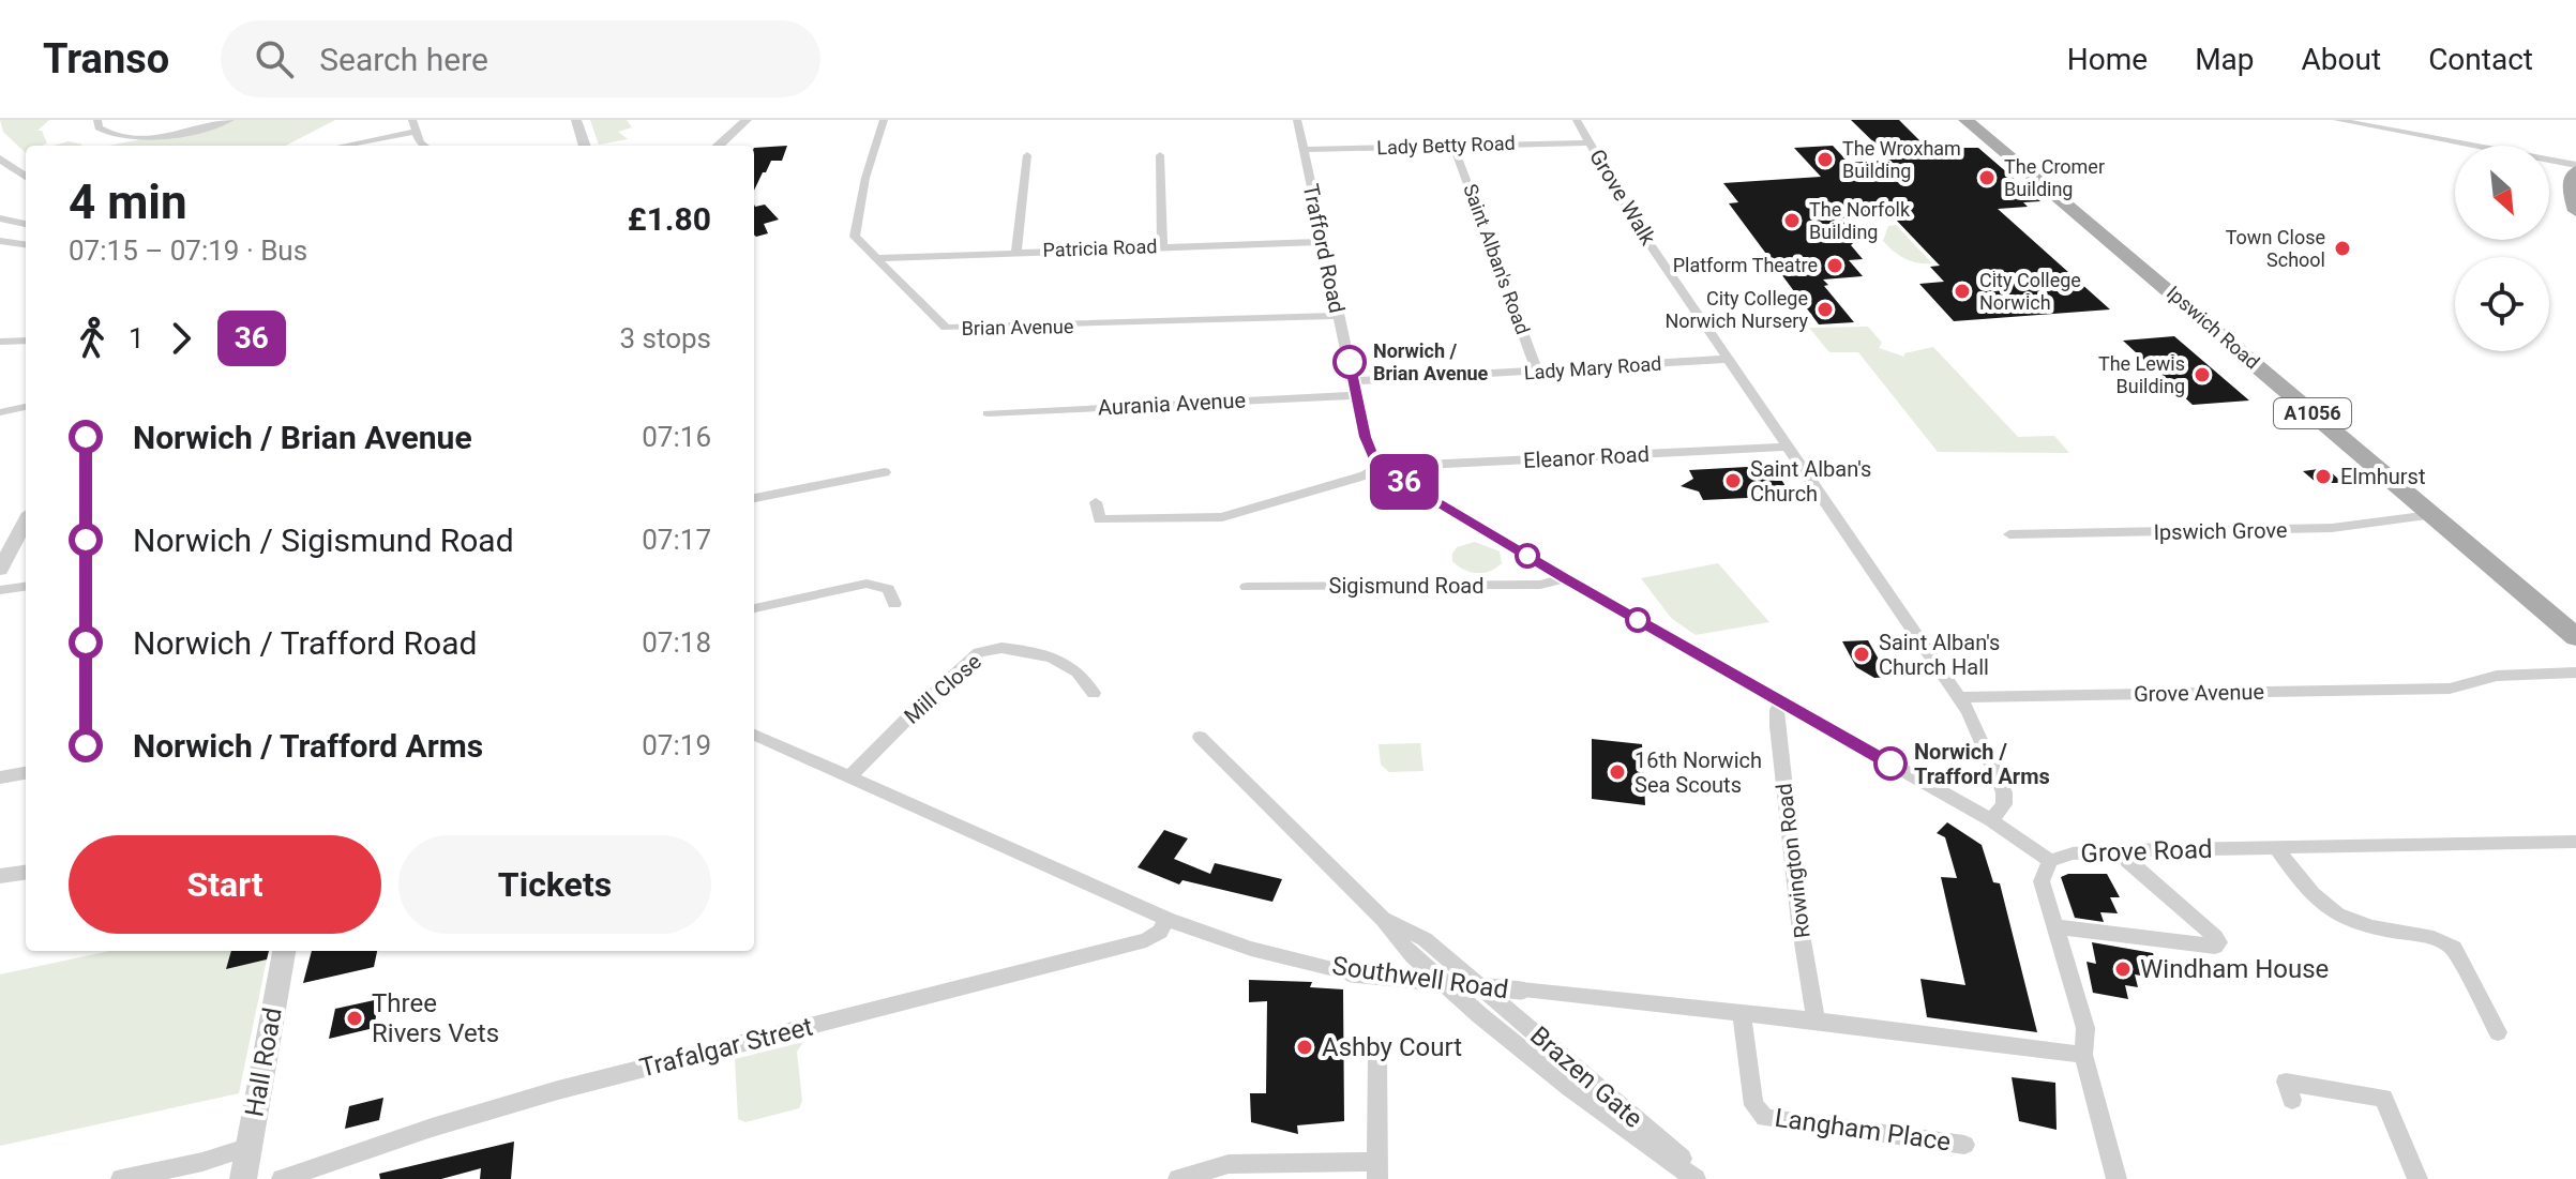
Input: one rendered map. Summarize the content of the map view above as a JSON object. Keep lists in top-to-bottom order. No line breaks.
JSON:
{"streets":{"main road":["Ipswich Road","A1056"],"street":["Lady Betty Road","Grove Walk","Patricia Road","Trafford Road","Saint Alban's Road","Brian Avenue","Lady Mary Road","Aurania Avenue","Eleanor Road","Ipswich Grove","Sigismund Road","Mill Close","Grove Avenue","Grove Road","Rowington Road","Southwell Road","Trafalgar Street","Hall Road","Brazen Gate","Langham Place"]},"crossings":[["Lady Betty Road","Grove Walk"],["Lady Betty Road","Trafford Road"],["Lady Betty Road","Saint Alban's Road"],["Grove Walk","Lady Mary Road"],["Grove Walk","Eleanor Road"],["Grove Walk","Grove Avenue"],["Patricia Road","Trafford Road"],["Patricia Road","Brian Avenue"],["Trafford Road","Brian Avenue"],["Trafford Road","Lady Mary Road"],["Trafford Road","Aurania Avenue"],["Trafford Road","Eleanor Road"],["Saint Alban's Road","Lady Mary Road"],["Ipswich Road","Ipswich Grove"],["Lady Mary Road","Aurania Avenue"],["Mill Close","Southwell Road"],["Grove Road","Southwell Road"],["Rowington Road","Southwell Road"],["Southwell Road","Trafalgar Street"],["Southwell Road","Langham Place"]],"places":["The Wroxham Building","The Cromer Building","The Norfolk Building","Town Close School","Platform Theatre","City College Norwich","City College Norwich Nursery","Norwich / Brian Avenue","The Lewis Building","Elmhurst","Saint Alban's Church","Saint Alban's Church Hall","Norwich / Trafford Arms","16th Norwich Sea Scouts","Windham House","Three Rivers Vets","Ashby Court"],"lines":["bus line 36"],"north":"bottom right","page":{"header":"Transo","search":"Search here","nav":["Home","Map","About","Contact"],"on_map":"36","heading":["4 min","07:15 – 07:19 · Bus","£1.80"],"legs":["1","36","3 stops"],"list":[{"name":"Norwich / Brian Avenue","value":"07:16"},{"name":"Norwich / Sigismund Road","value":"07:17"},{"name":"Norwich / Trafford Road","value":"07:18"},{"name":"Norwich / Trafford Arms","value":"07:19"}],"buttons":["Start","Tickets"]}}
